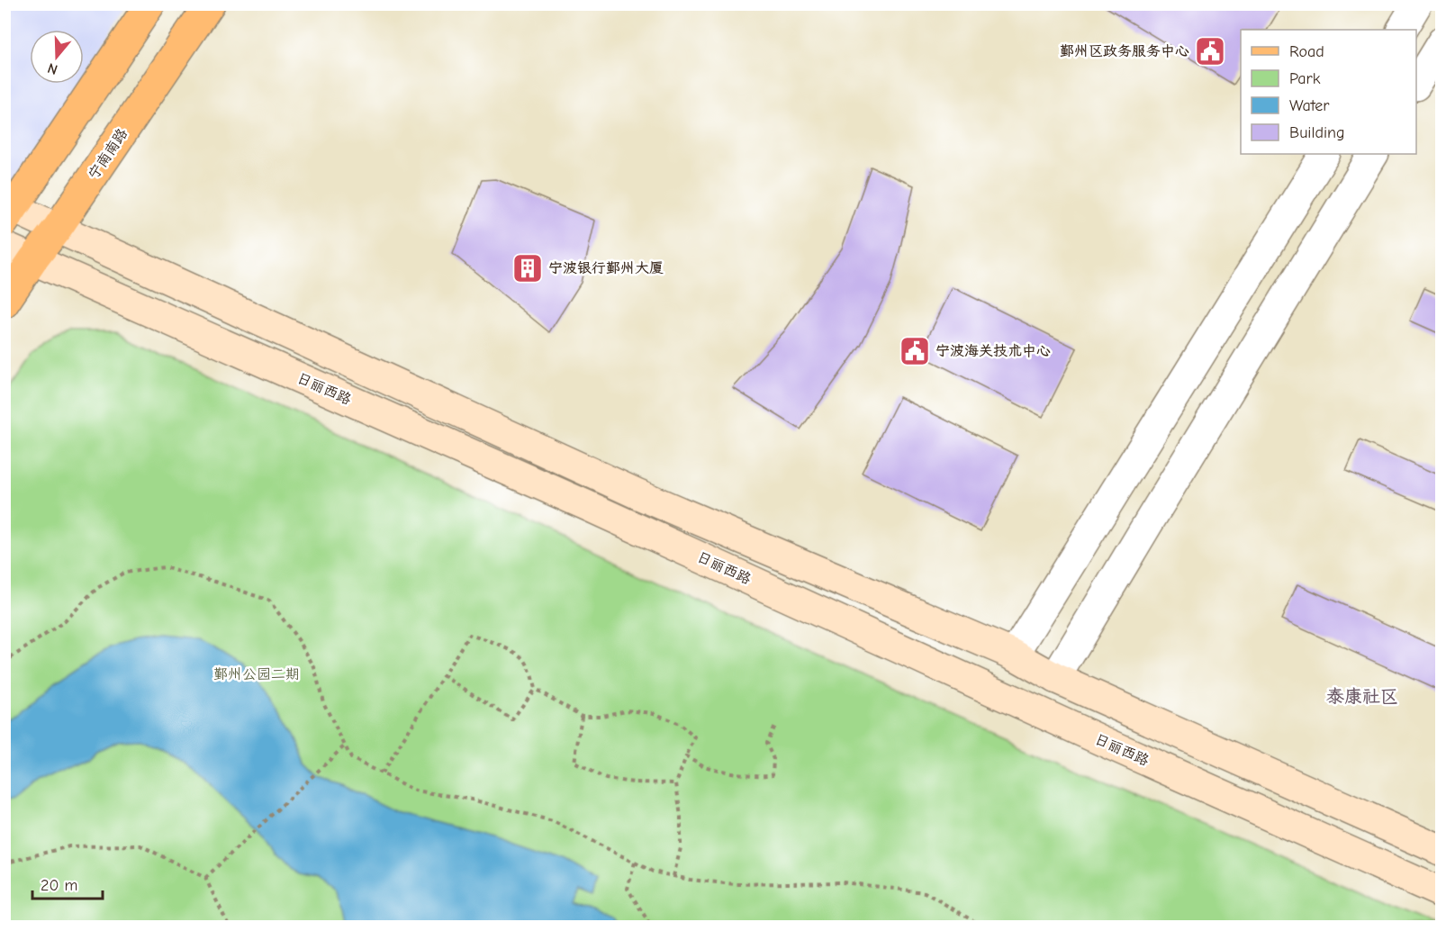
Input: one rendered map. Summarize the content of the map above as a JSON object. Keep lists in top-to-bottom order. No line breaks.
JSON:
{"streets":{"main road":["宁南南路","日丽西路"]},"crossings":[["宁南南路","日丽西路"]],"districts":["泰康社区"],"parks":["鄞州公园二期"],"places":{"public building":["鄞州区政务服务中心","宁波海关技术中心"],"building":["宁波银行鄞州大厦"]},"legend":["Road","Park","Water","Building"],"scale_bar":"20 m","north":"bottom"}
